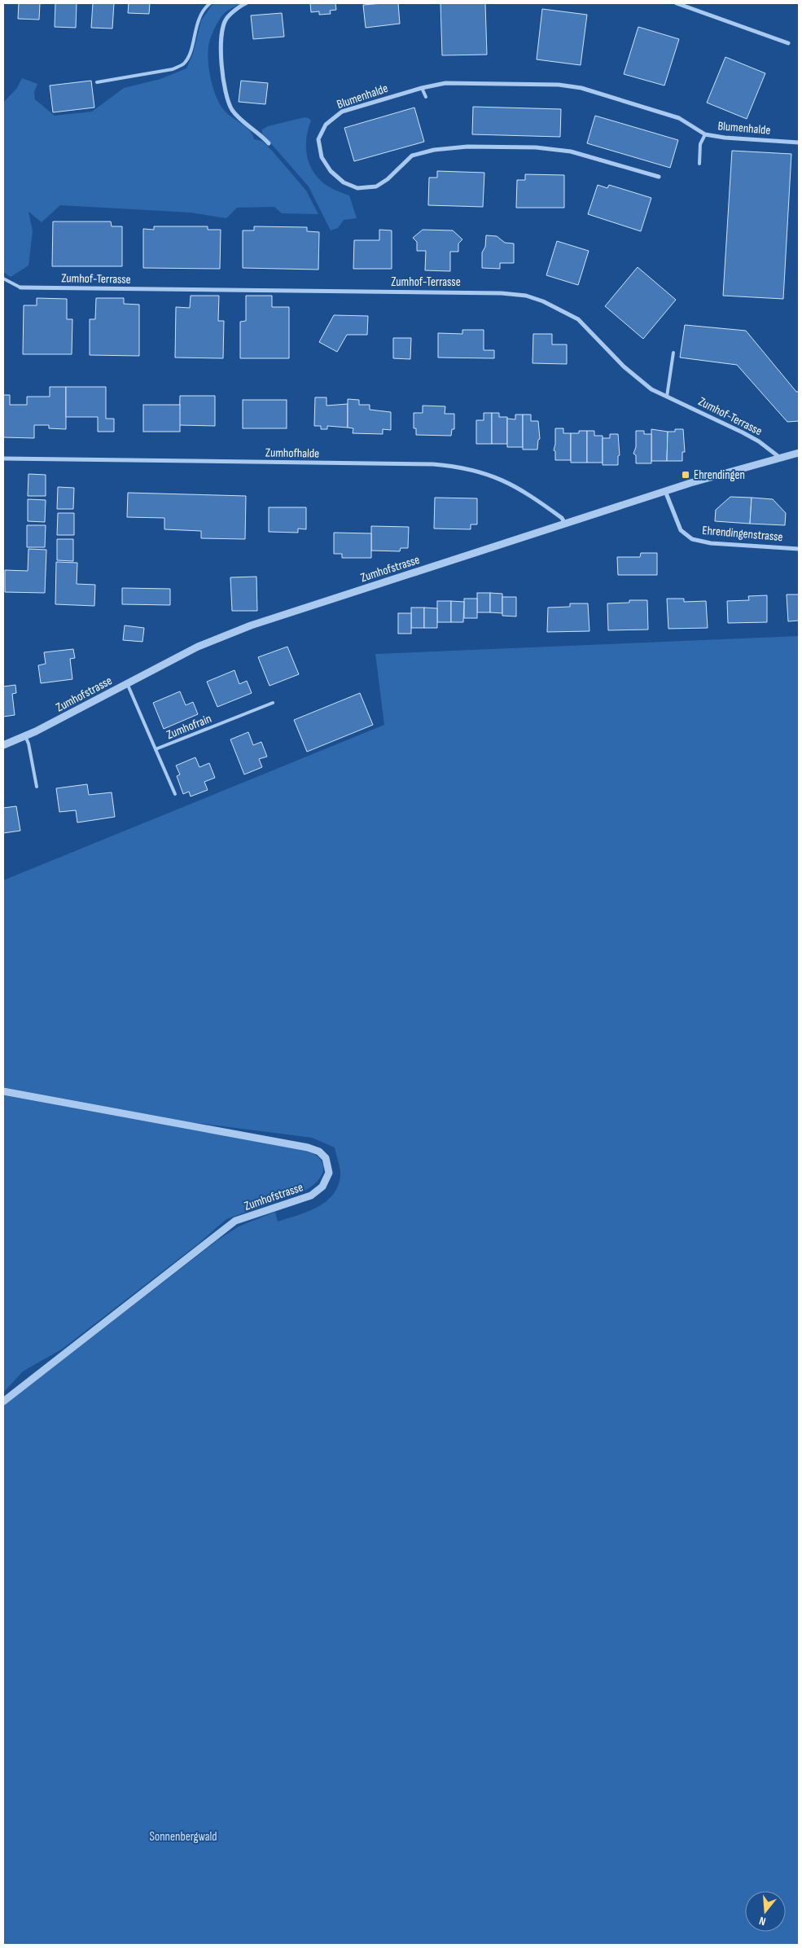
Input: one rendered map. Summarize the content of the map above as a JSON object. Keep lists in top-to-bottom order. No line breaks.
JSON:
{"streets":{"street":["Blumenhalde","Zumhof-Terrasse","Zumhofhalde","Ehrendingenstrasse","Zumhofstrasse"],"lane":["Zumhofrain"]},"crossings":[["Zumhof-Terrasse","Zumhofstrasse"],["Zumhofhalde","Zumhofstrasse"],["Ehrendingenstrasse","Zumhofstrasse"],["Zumhofstrasse","Zumhofrain"]],"parks":["Sonnenbergwald"],"places":{"transit":["Ehrendingen"]},"north":"bottom"}
